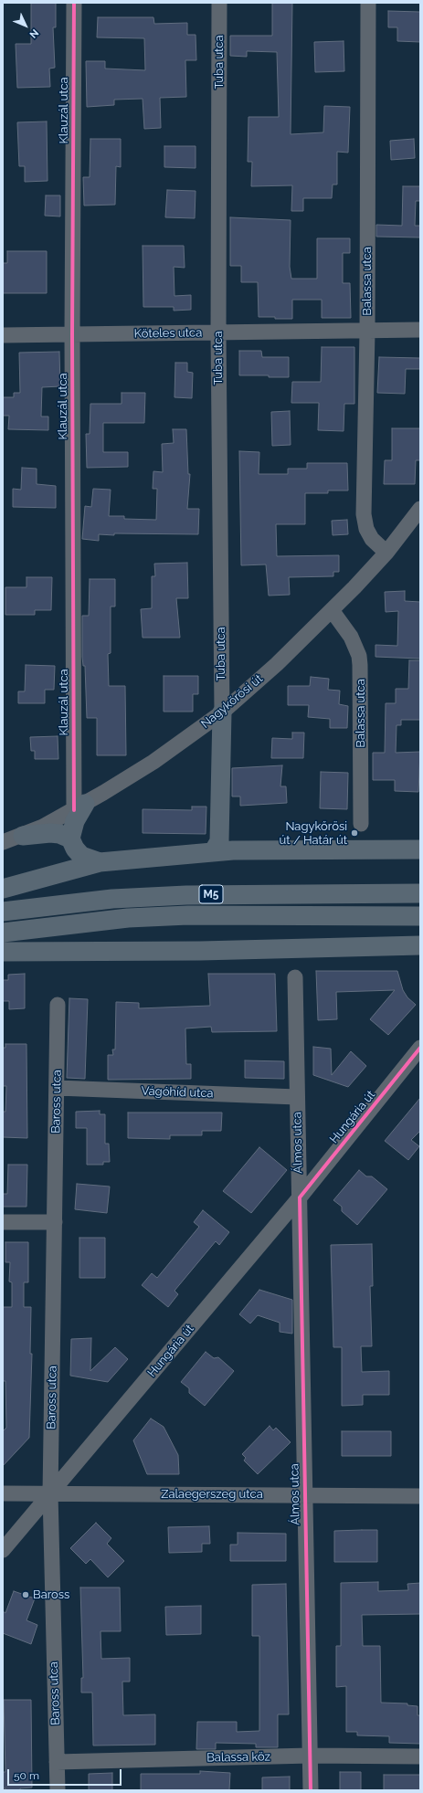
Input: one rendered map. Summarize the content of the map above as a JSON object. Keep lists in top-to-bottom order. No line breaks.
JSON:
{"streets":{"main road":["M5"],"street":["Tuba utca","Klauzál utca","Balassa utca","Köteles utca","Nagykőrösi út","Vágóhíd utca","Baross utca","Hungária út","Álmos utca","Zalaegerszeg utca","Balassa köz"]},"crossings":[["Tuba utca","Köteles utca"],["Tuba utca","Nagykőrösi út"],["Klauzál utca","Köteles utca"],["Klauzál utca","Nagykőrösi út"],["Balassa utca","Köteles utca"],["Balassa utca","Nagykőrösi út"],["Vágóhíd utca","Baross utca"],["Vágóhíd utca","Álmos utca"],["Baross utca","Hungária út"],["Baross utca","Zalaegerszeg utca"],["Baross utca","Balassa köz"],["Hungária út","Álmos utca"],["Hungária út","Zalaegerszeg utca"],["Álmos utca","Zalaegerszeg utca"],["Álmos utca","Balassa köz"]],"places":["Nagykőrösi út / Határ út","Baross"],"scale_bar":"50 m","north":"bottom right"}
